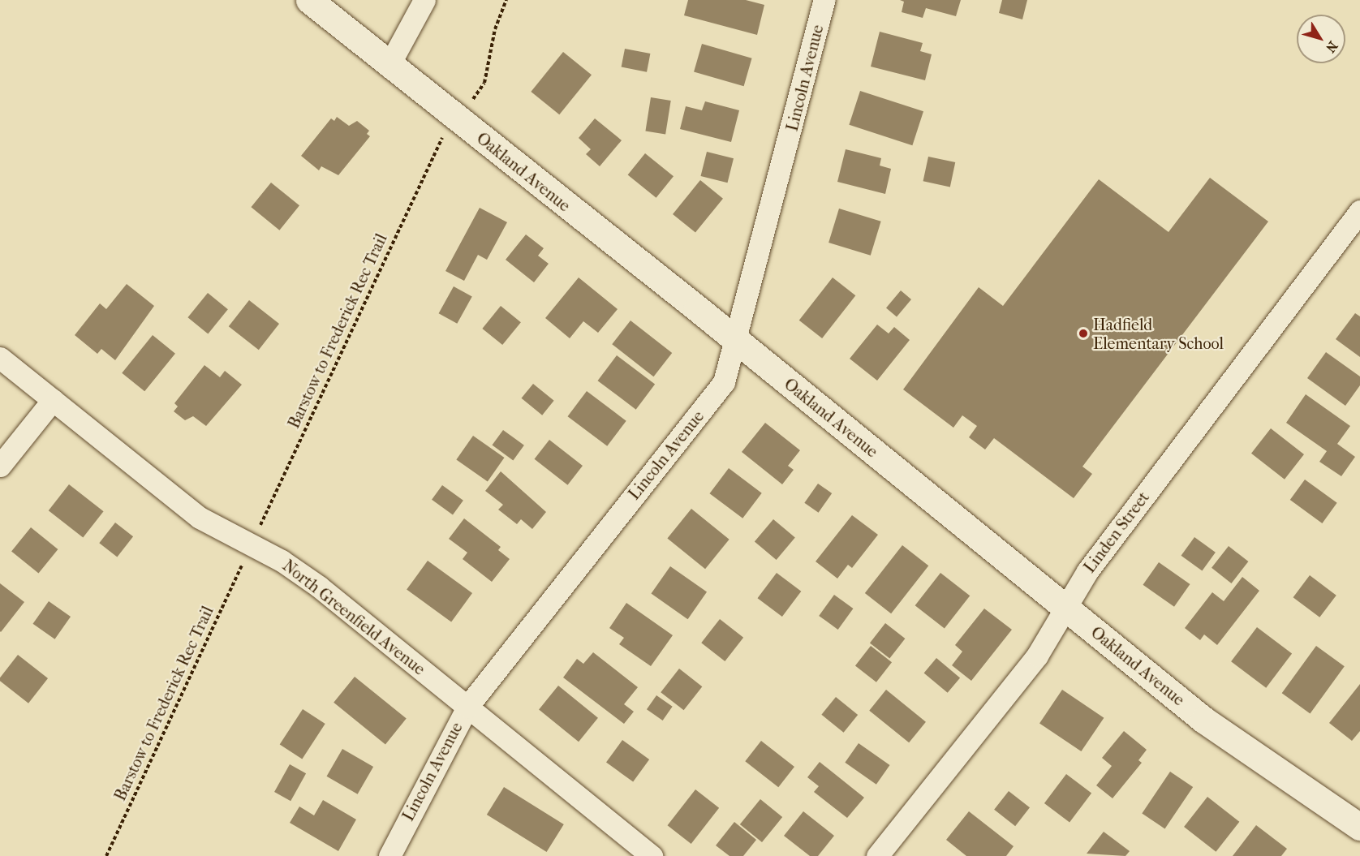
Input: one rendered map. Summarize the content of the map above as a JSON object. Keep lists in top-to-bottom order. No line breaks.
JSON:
{"streets":{"street":["Lincoln Avenue","Oakland Avenue","Linden Street","North Greenfield Avenue"],"path":["Barstow to Frederick Rec Trail"]},"crossings":[["Lincoln Avenue","Oakland Avenue"],["Lincoln Avenue","North Greenfield Avenue"],["Oakland Avenue","Linden Street"]],"places":["Hadfield Elementary School"],"north":"bottom right"}
